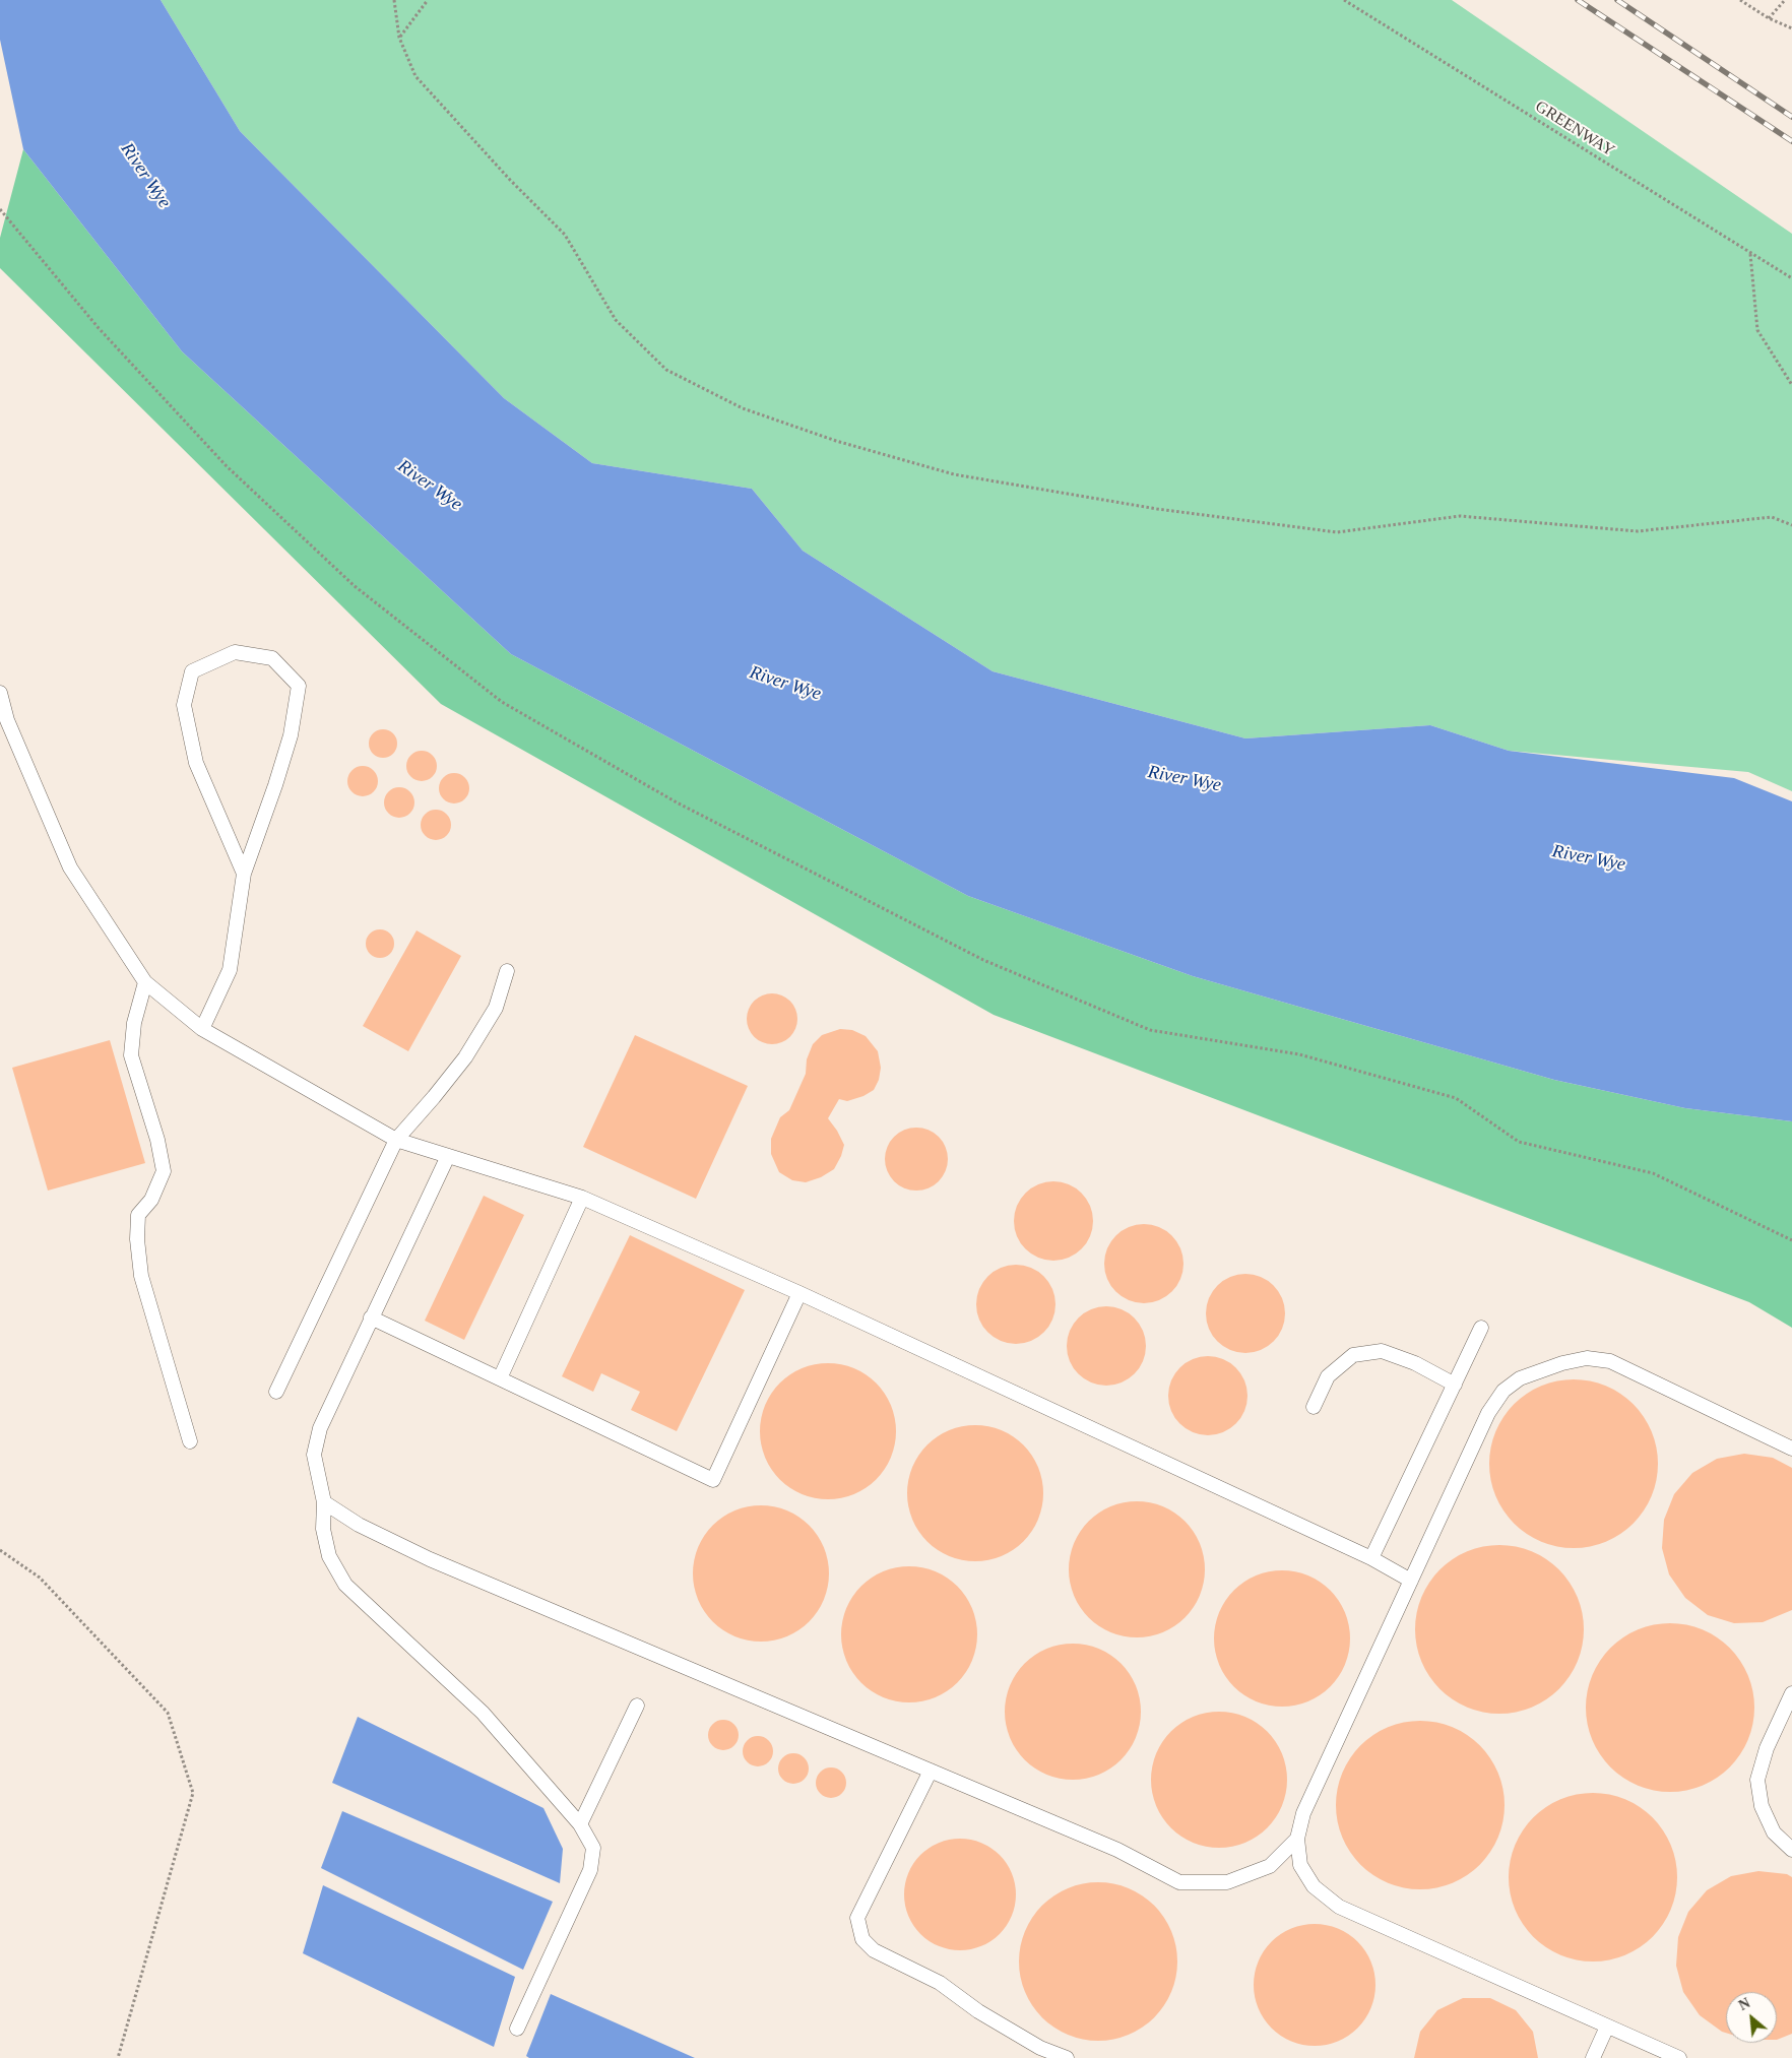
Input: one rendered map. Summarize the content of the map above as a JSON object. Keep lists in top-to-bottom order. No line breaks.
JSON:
{"streets":{"path":["GREENWAY"]},"water":["River Wye"],"north":"top left"}
